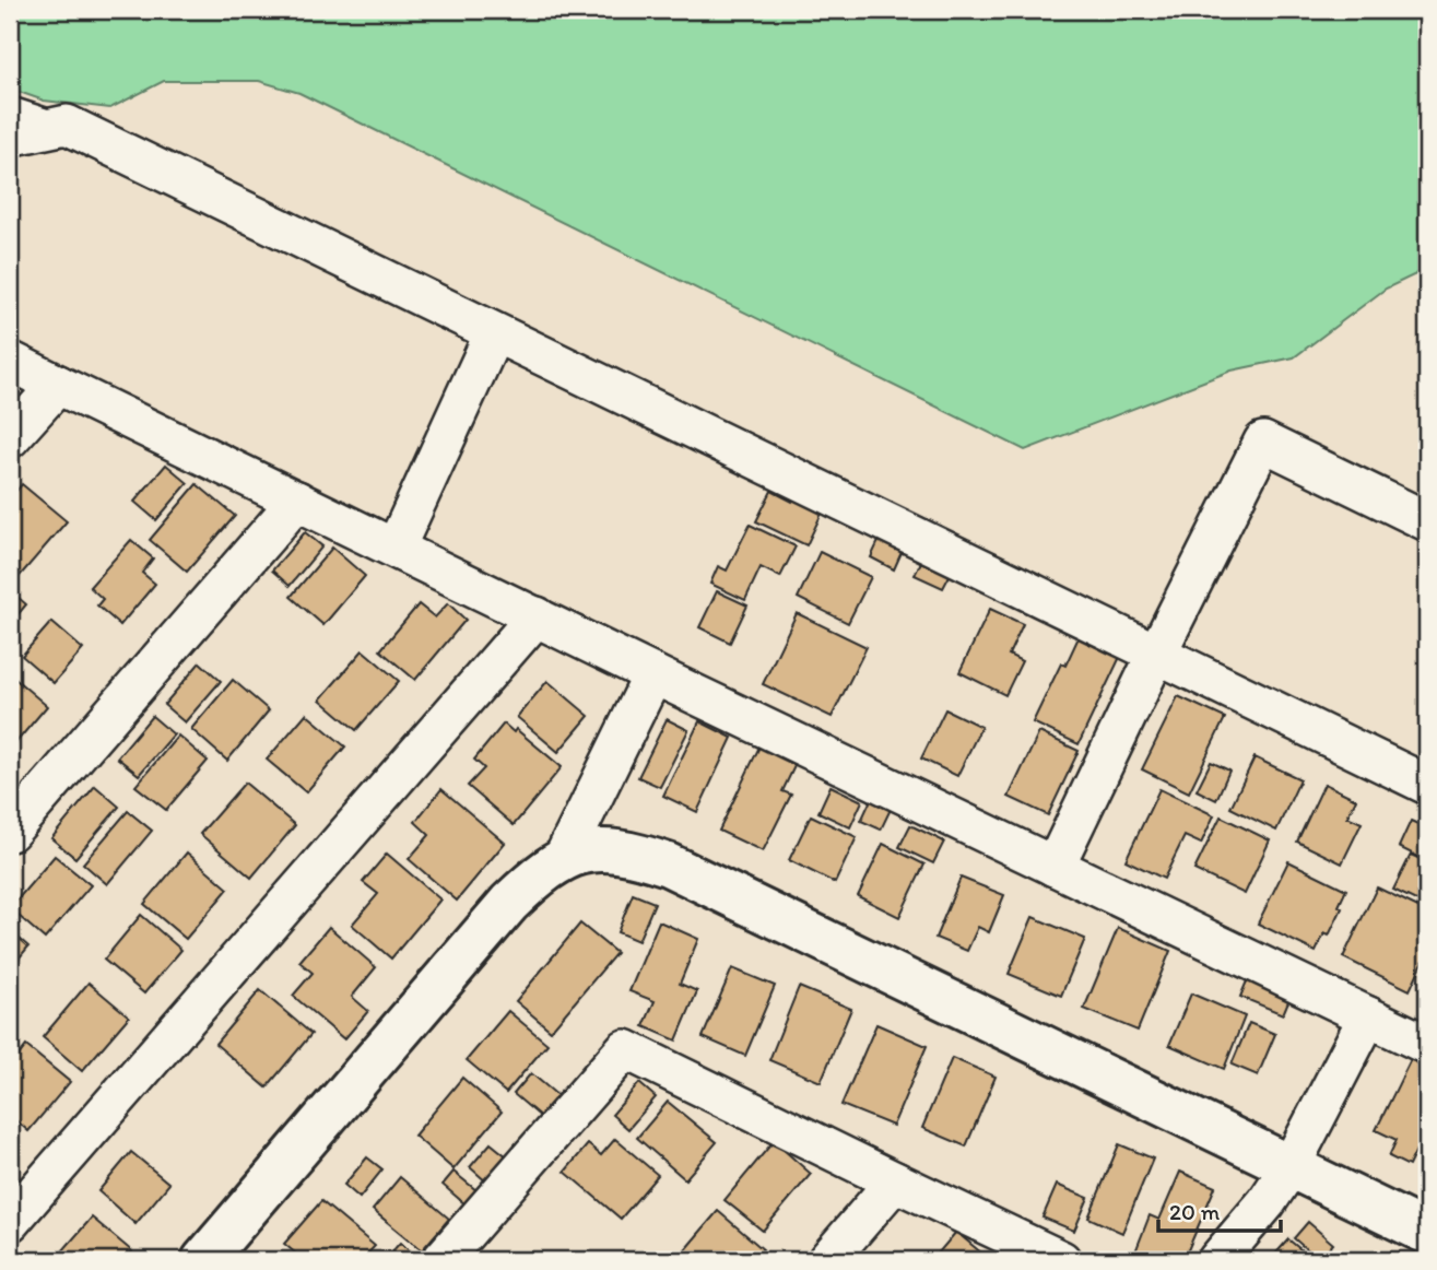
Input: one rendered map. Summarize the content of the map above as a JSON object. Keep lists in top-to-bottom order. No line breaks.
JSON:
{"scale_bar":"20 m"}
